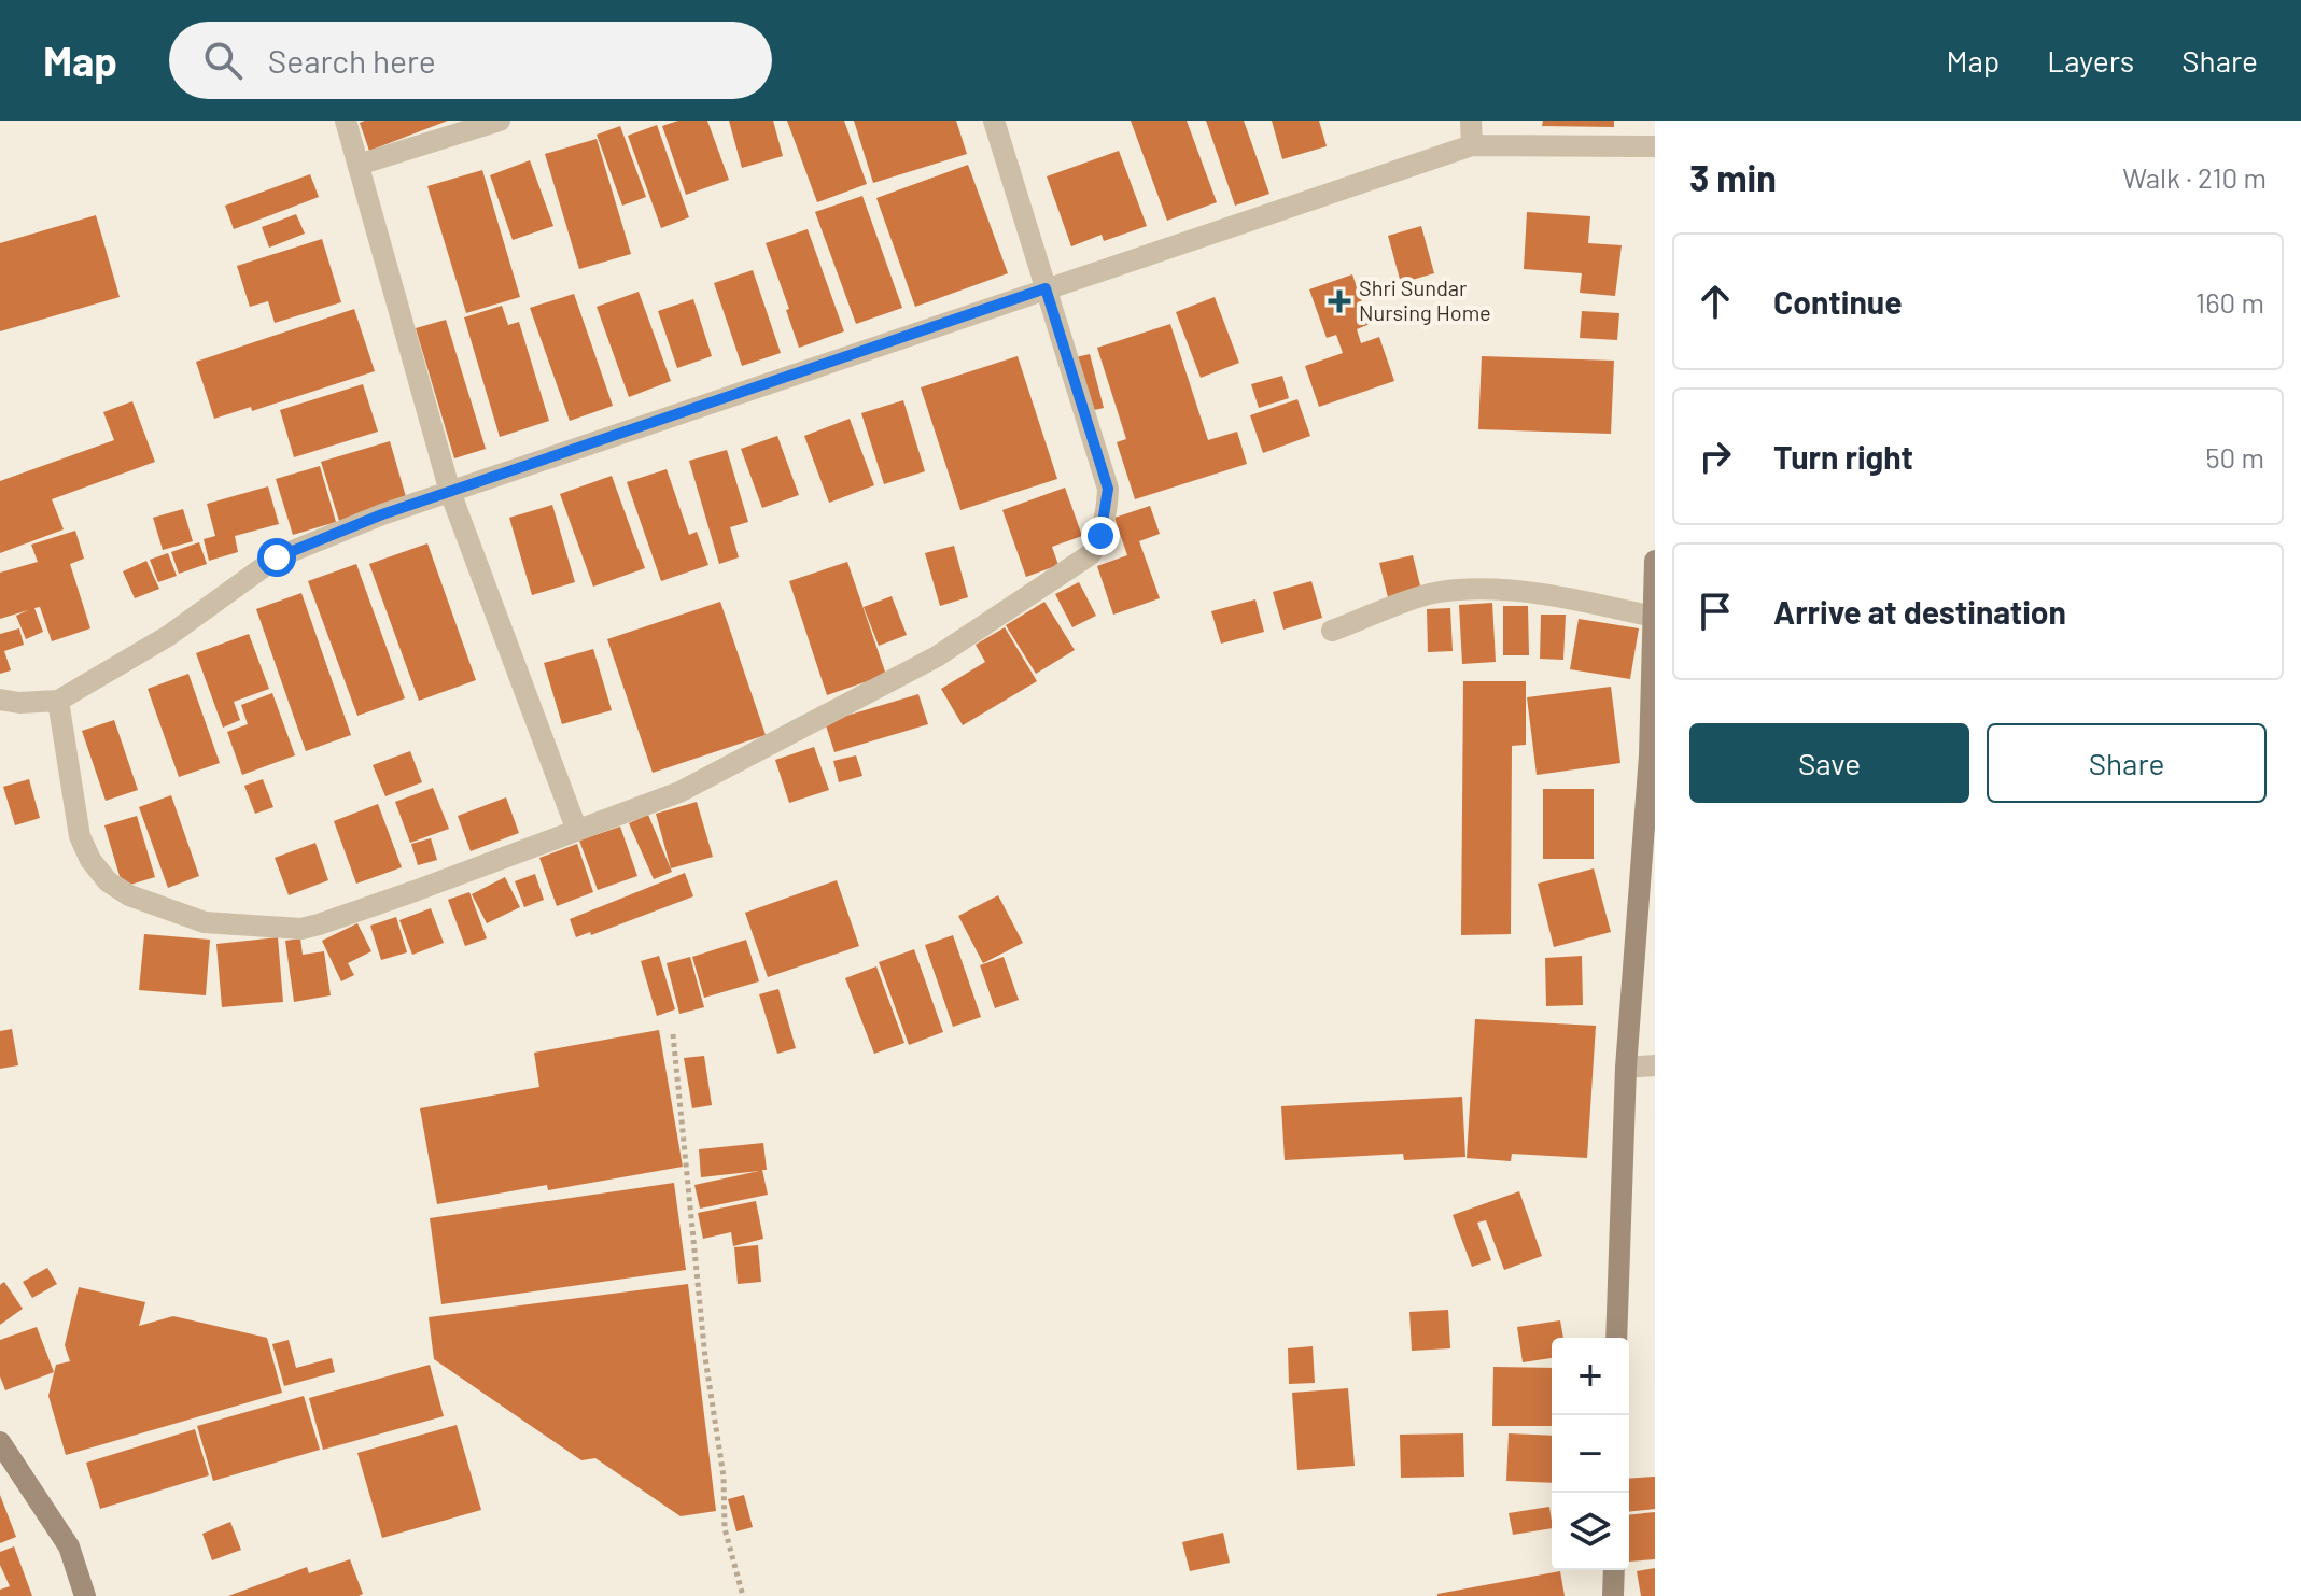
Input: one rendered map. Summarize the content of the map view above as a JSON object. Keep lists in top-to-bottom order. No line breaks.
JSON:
{"places":{"health":["Shri Sundar Nursing Home"]},"page":{"header":"Map","search":"Search here","nav":["Map","Layers","Share"],"heading":["3 min","Walk · 210 m"],"list":[["Continue","160 m"],["Turn right","50 m"],"Arrive at destination"],"buttons":["Save","Share"],"map_buttons":["+","−"]}}
